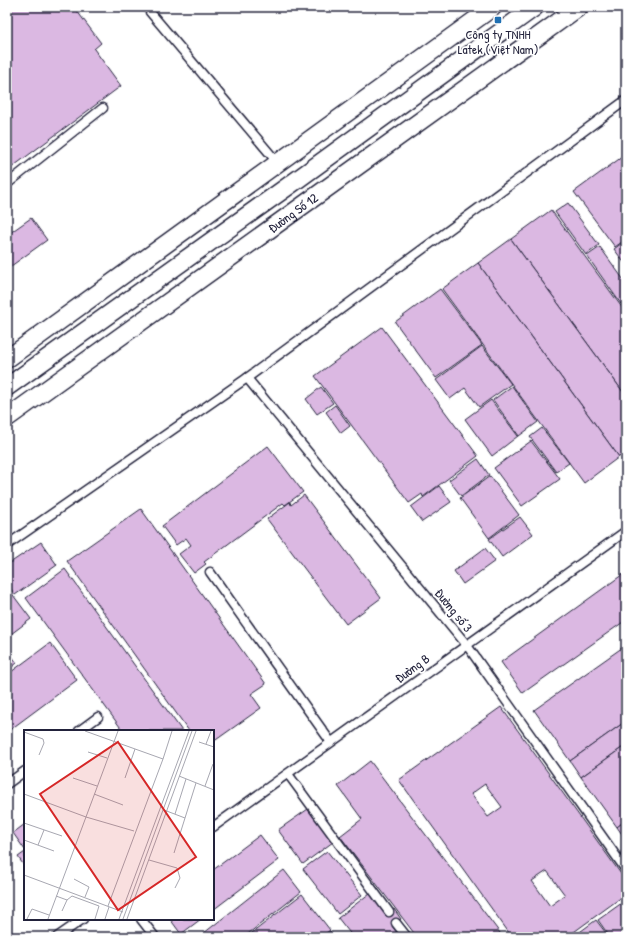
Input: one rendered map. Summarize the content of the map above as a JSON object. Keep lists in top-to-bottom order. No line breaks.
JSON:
{"streets":{"street":["Đường Số 12"],"lane":["Đường số 3","Đường B"]},"crossings":[["Đường số 3","Đường B"]],"places":{"transit":["Công ty TNHH Latek (Việt Nam)"]}}
